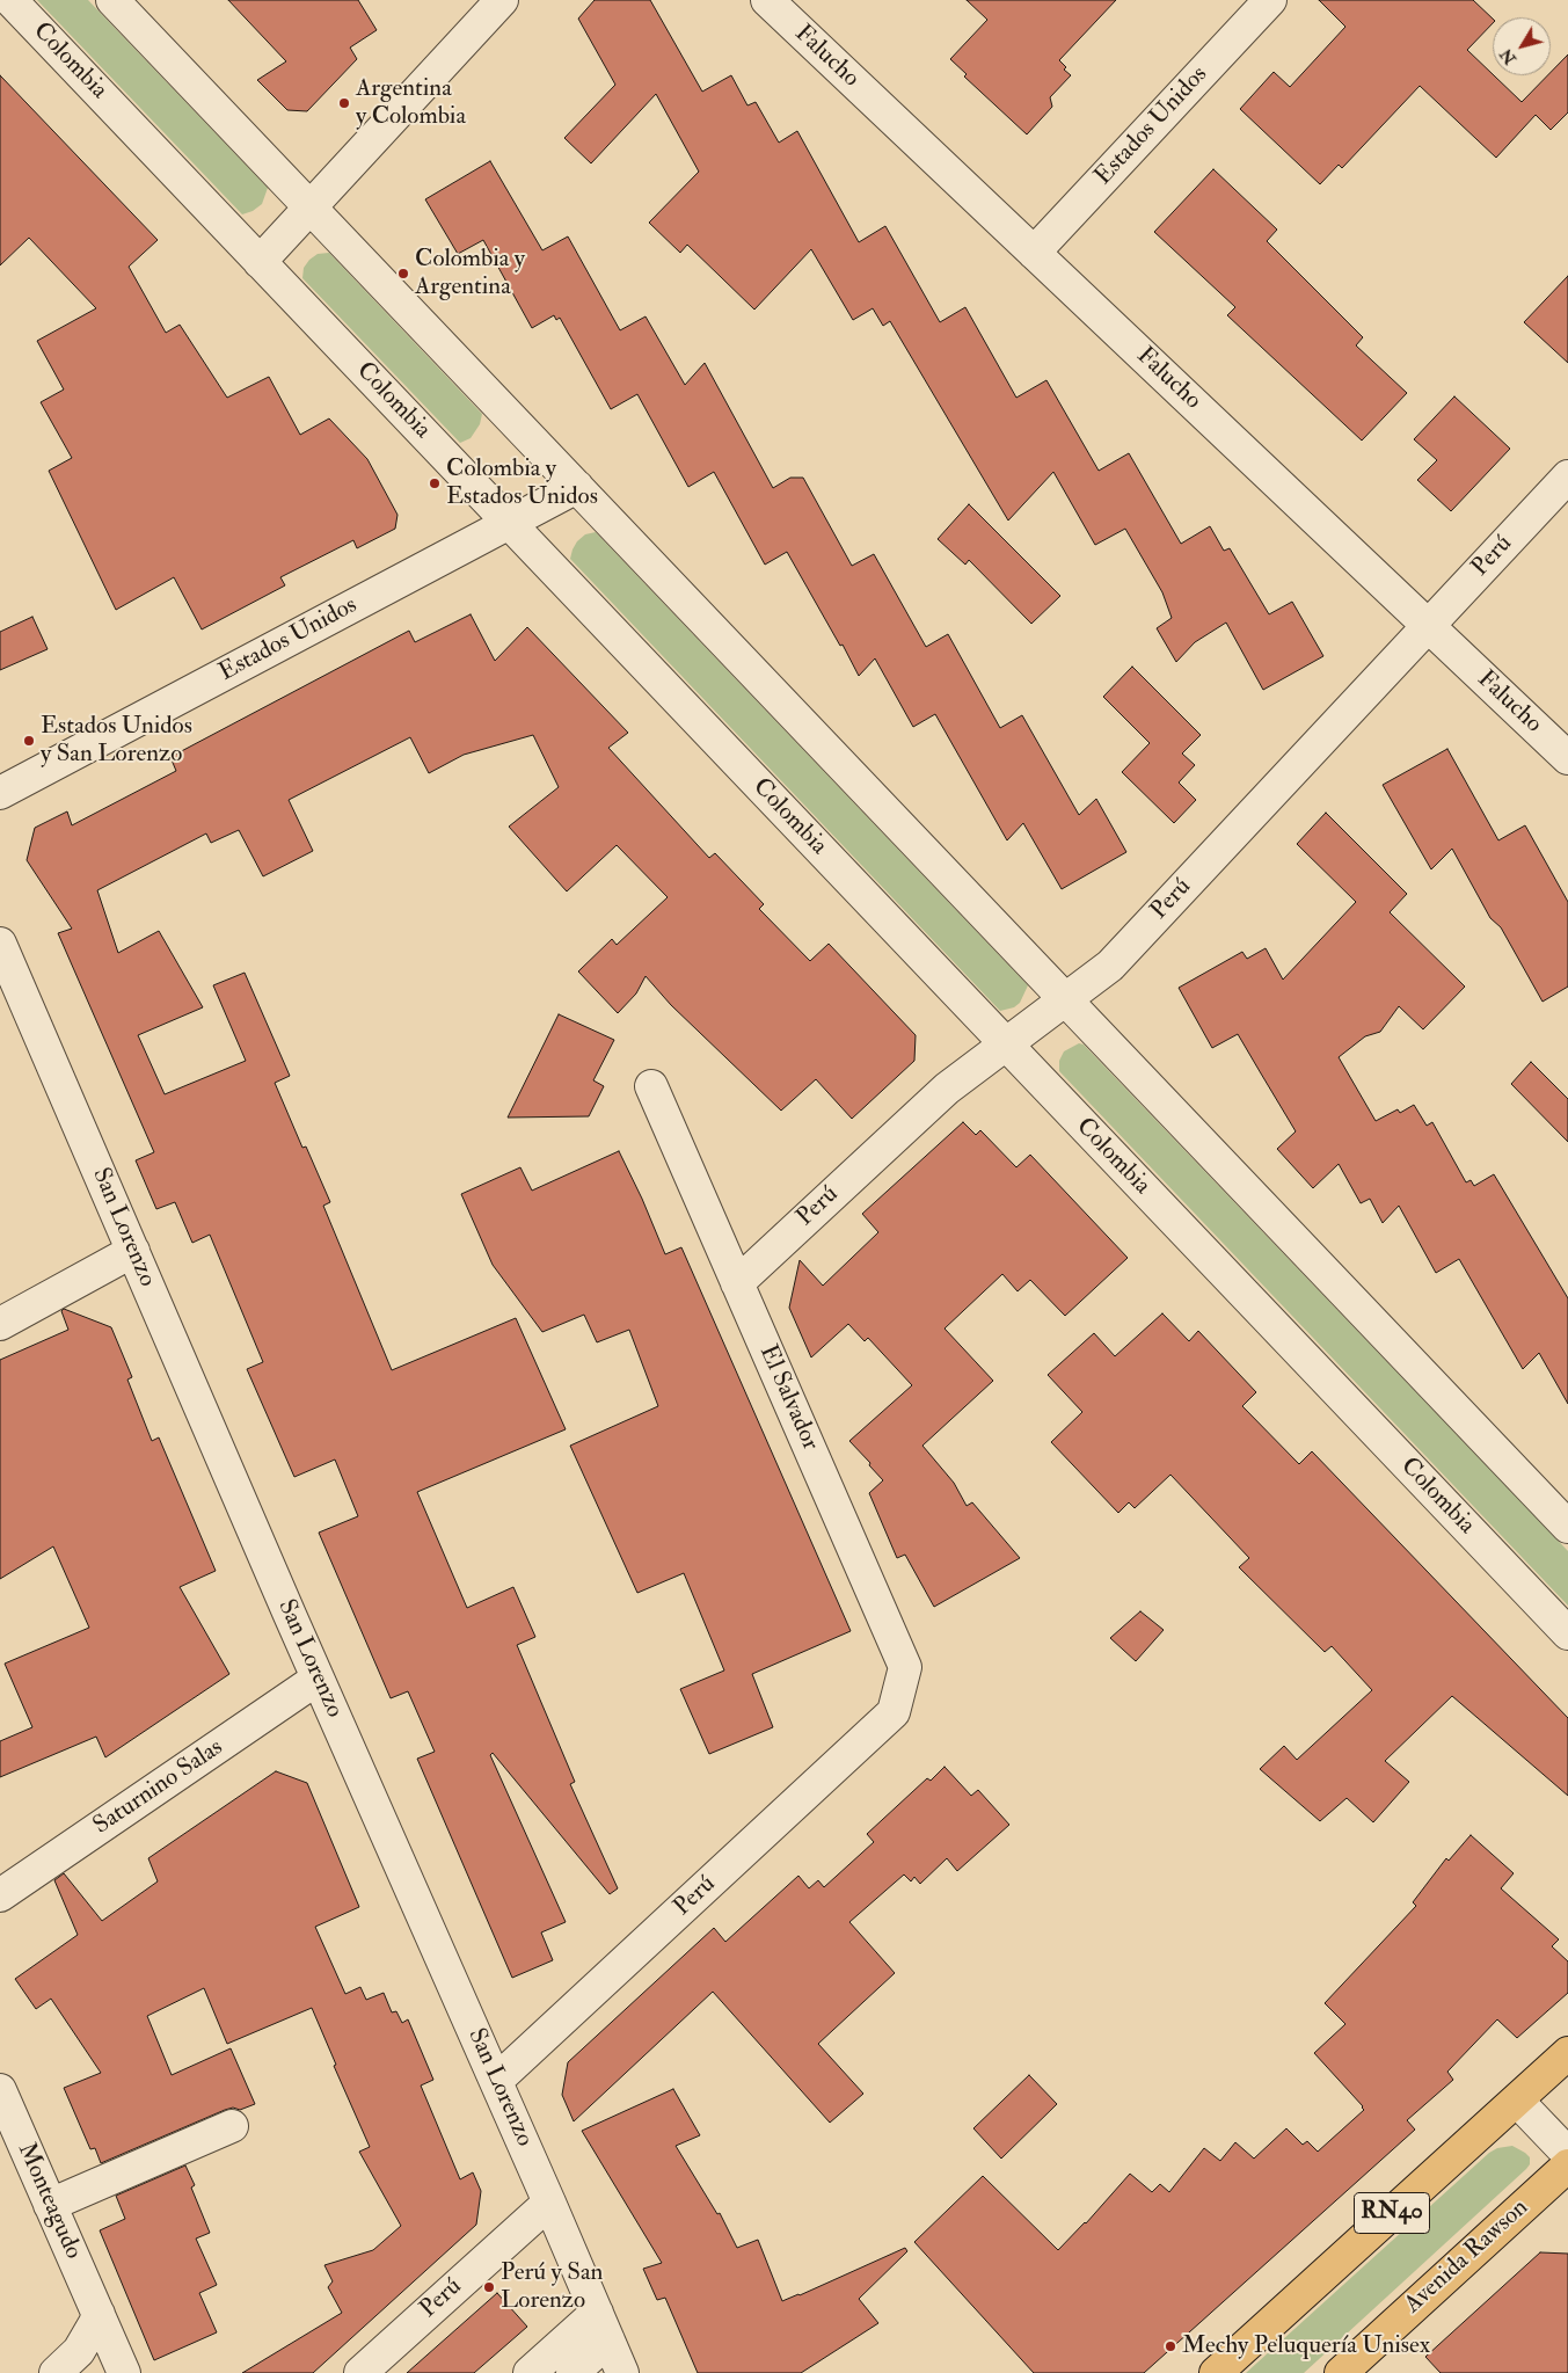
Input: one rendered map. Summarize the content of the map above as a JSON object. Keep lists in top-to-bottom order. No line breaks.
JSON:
{"streets":{"main road":["RN40","Avenida Rawson"],"street":["Falucho","Colombia","Estados Unidos","Perú","San Lorenzo","El Salvador","Saturnino Salas","Monteagudo"]},"crossings":[["Falucho","Estados Unidos"],["Falucho","Perú"],["Colombia","Estados Unidos"],["Colombia","Perú"],["Perú","San Lorenzo"],["Perú","El Salvador"],["San Lorenzo","Saturnino Salas"]],"places":["Argentina y Colombia","Colombia y Argentina","Colombia y Estados Unidos","Estados Unidos y San Lorenzo","Perú y San Lorenzo","Mechy Peluquería Unisex"],"north":"bottom left"}
